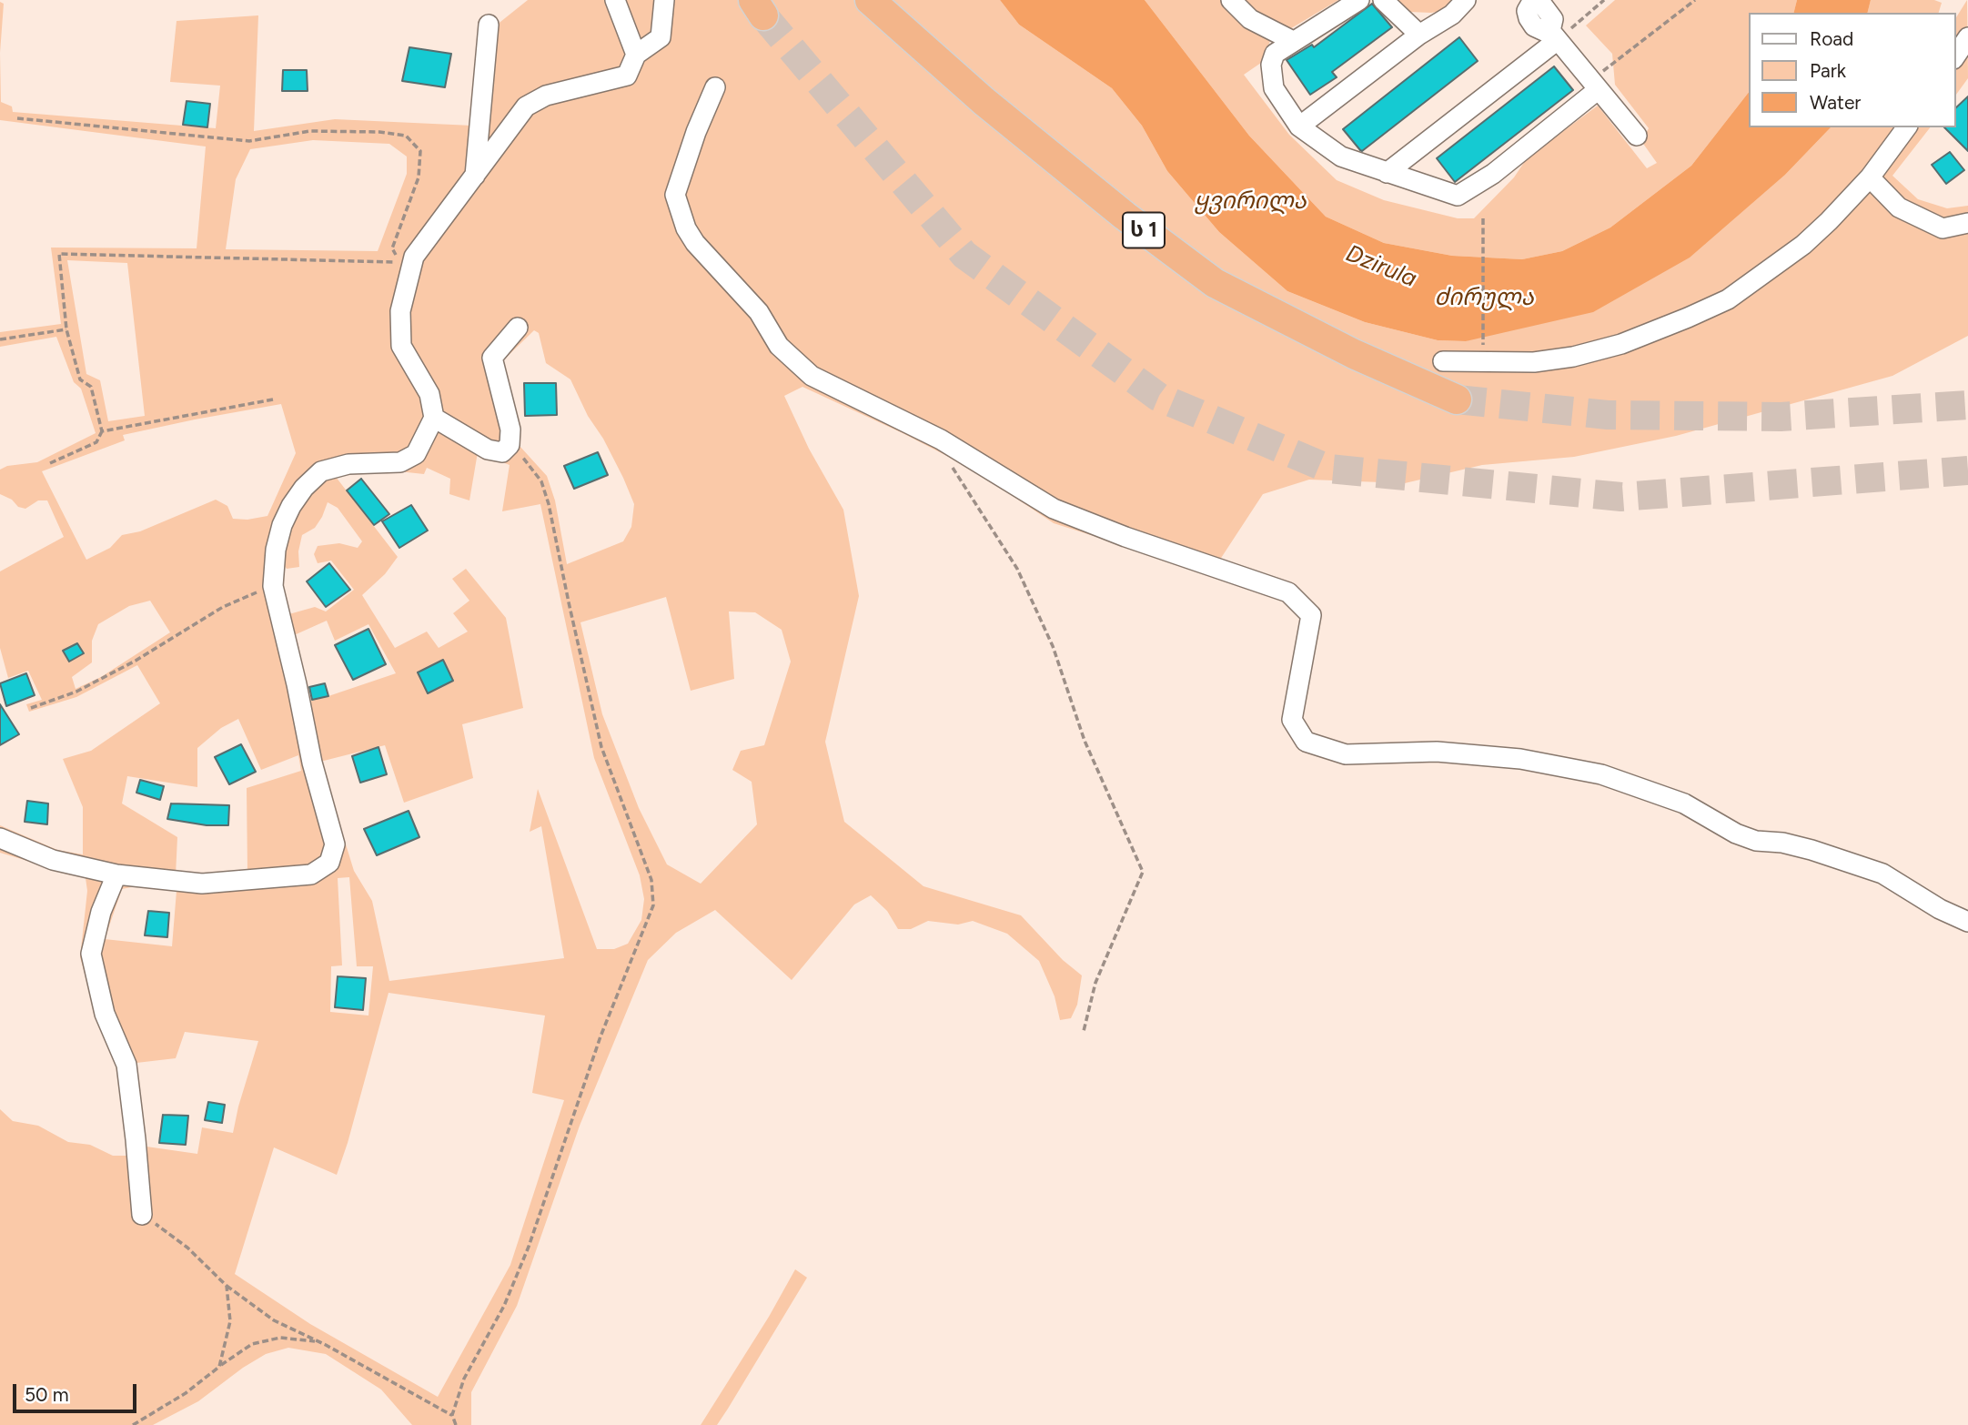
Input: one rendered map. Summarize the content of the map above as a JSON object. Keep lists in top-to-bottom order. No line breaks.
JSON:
{"streets":{"highway":["ს 1"]},"water":["ყვირილა","Dzirula","ძირულა"],"legend":["Road","Park","Water"],"scale_bar":"50 m"}
